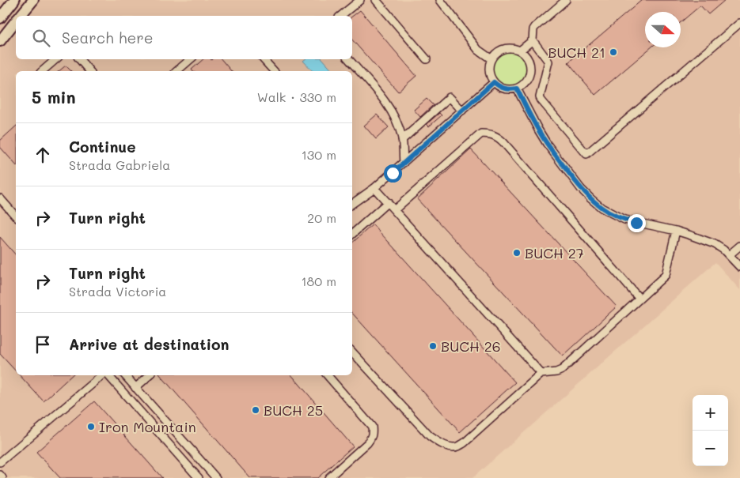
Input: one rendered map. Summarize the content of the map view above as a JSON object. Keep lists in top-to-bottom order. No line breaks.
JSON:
{"places":["BUCH 21","BUCH 27","BUCH 26","BUCH 25","Iron Mountain"],"north":"right","page":{"search":"Search here","heading":["5 min","Walk · 330 m"],"list":[["Continue","Strada Gabriela","130 m"],["Turn right","20 m"],["Turn right","Strada Victoria","180 m"],"Arrive at destination"],"map_buttons":["+","−"]}}
